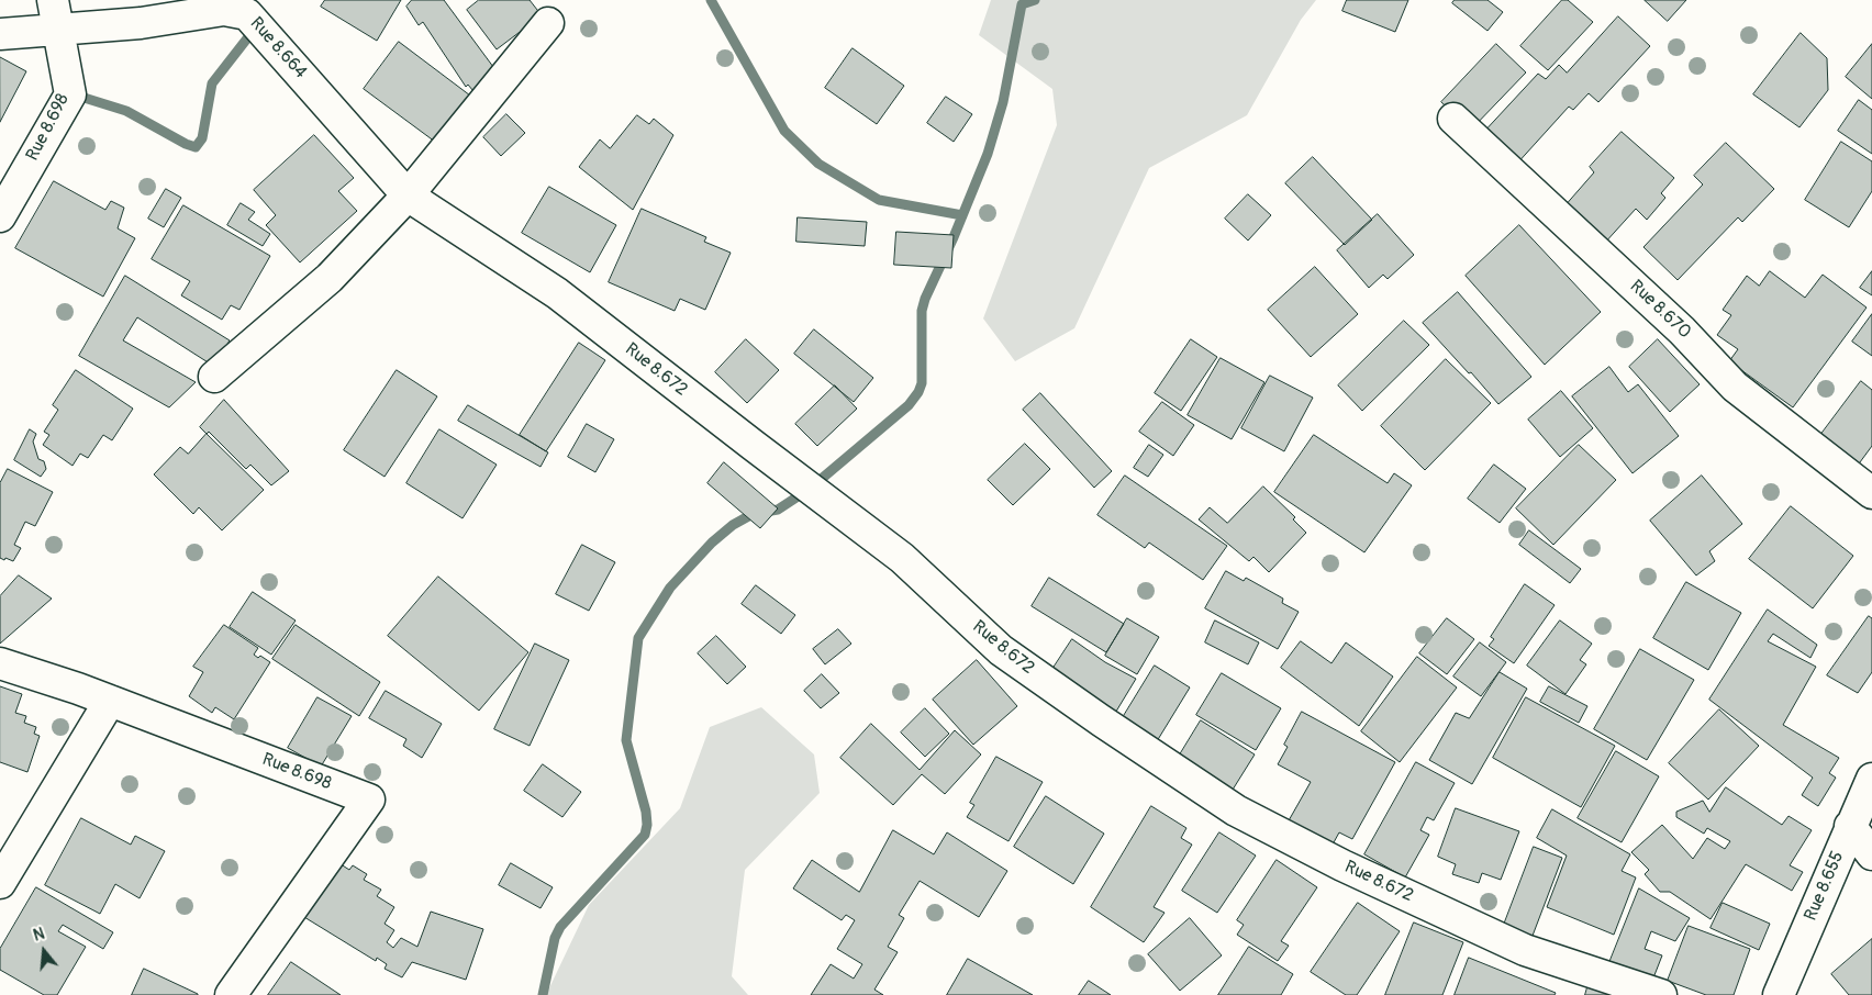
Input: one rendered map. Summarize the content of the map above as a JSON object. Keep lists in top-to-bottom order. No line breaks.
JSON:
{"streets":{"street":["Rue 8.664","Rue 8.698","Rue 8.670","Rue 8.672","Rue 8.655"]},"crossings":[["Rue 8.664","Rue 8.698"],["Rue 8.664","Rue 8.672"]],"north":"top"}
